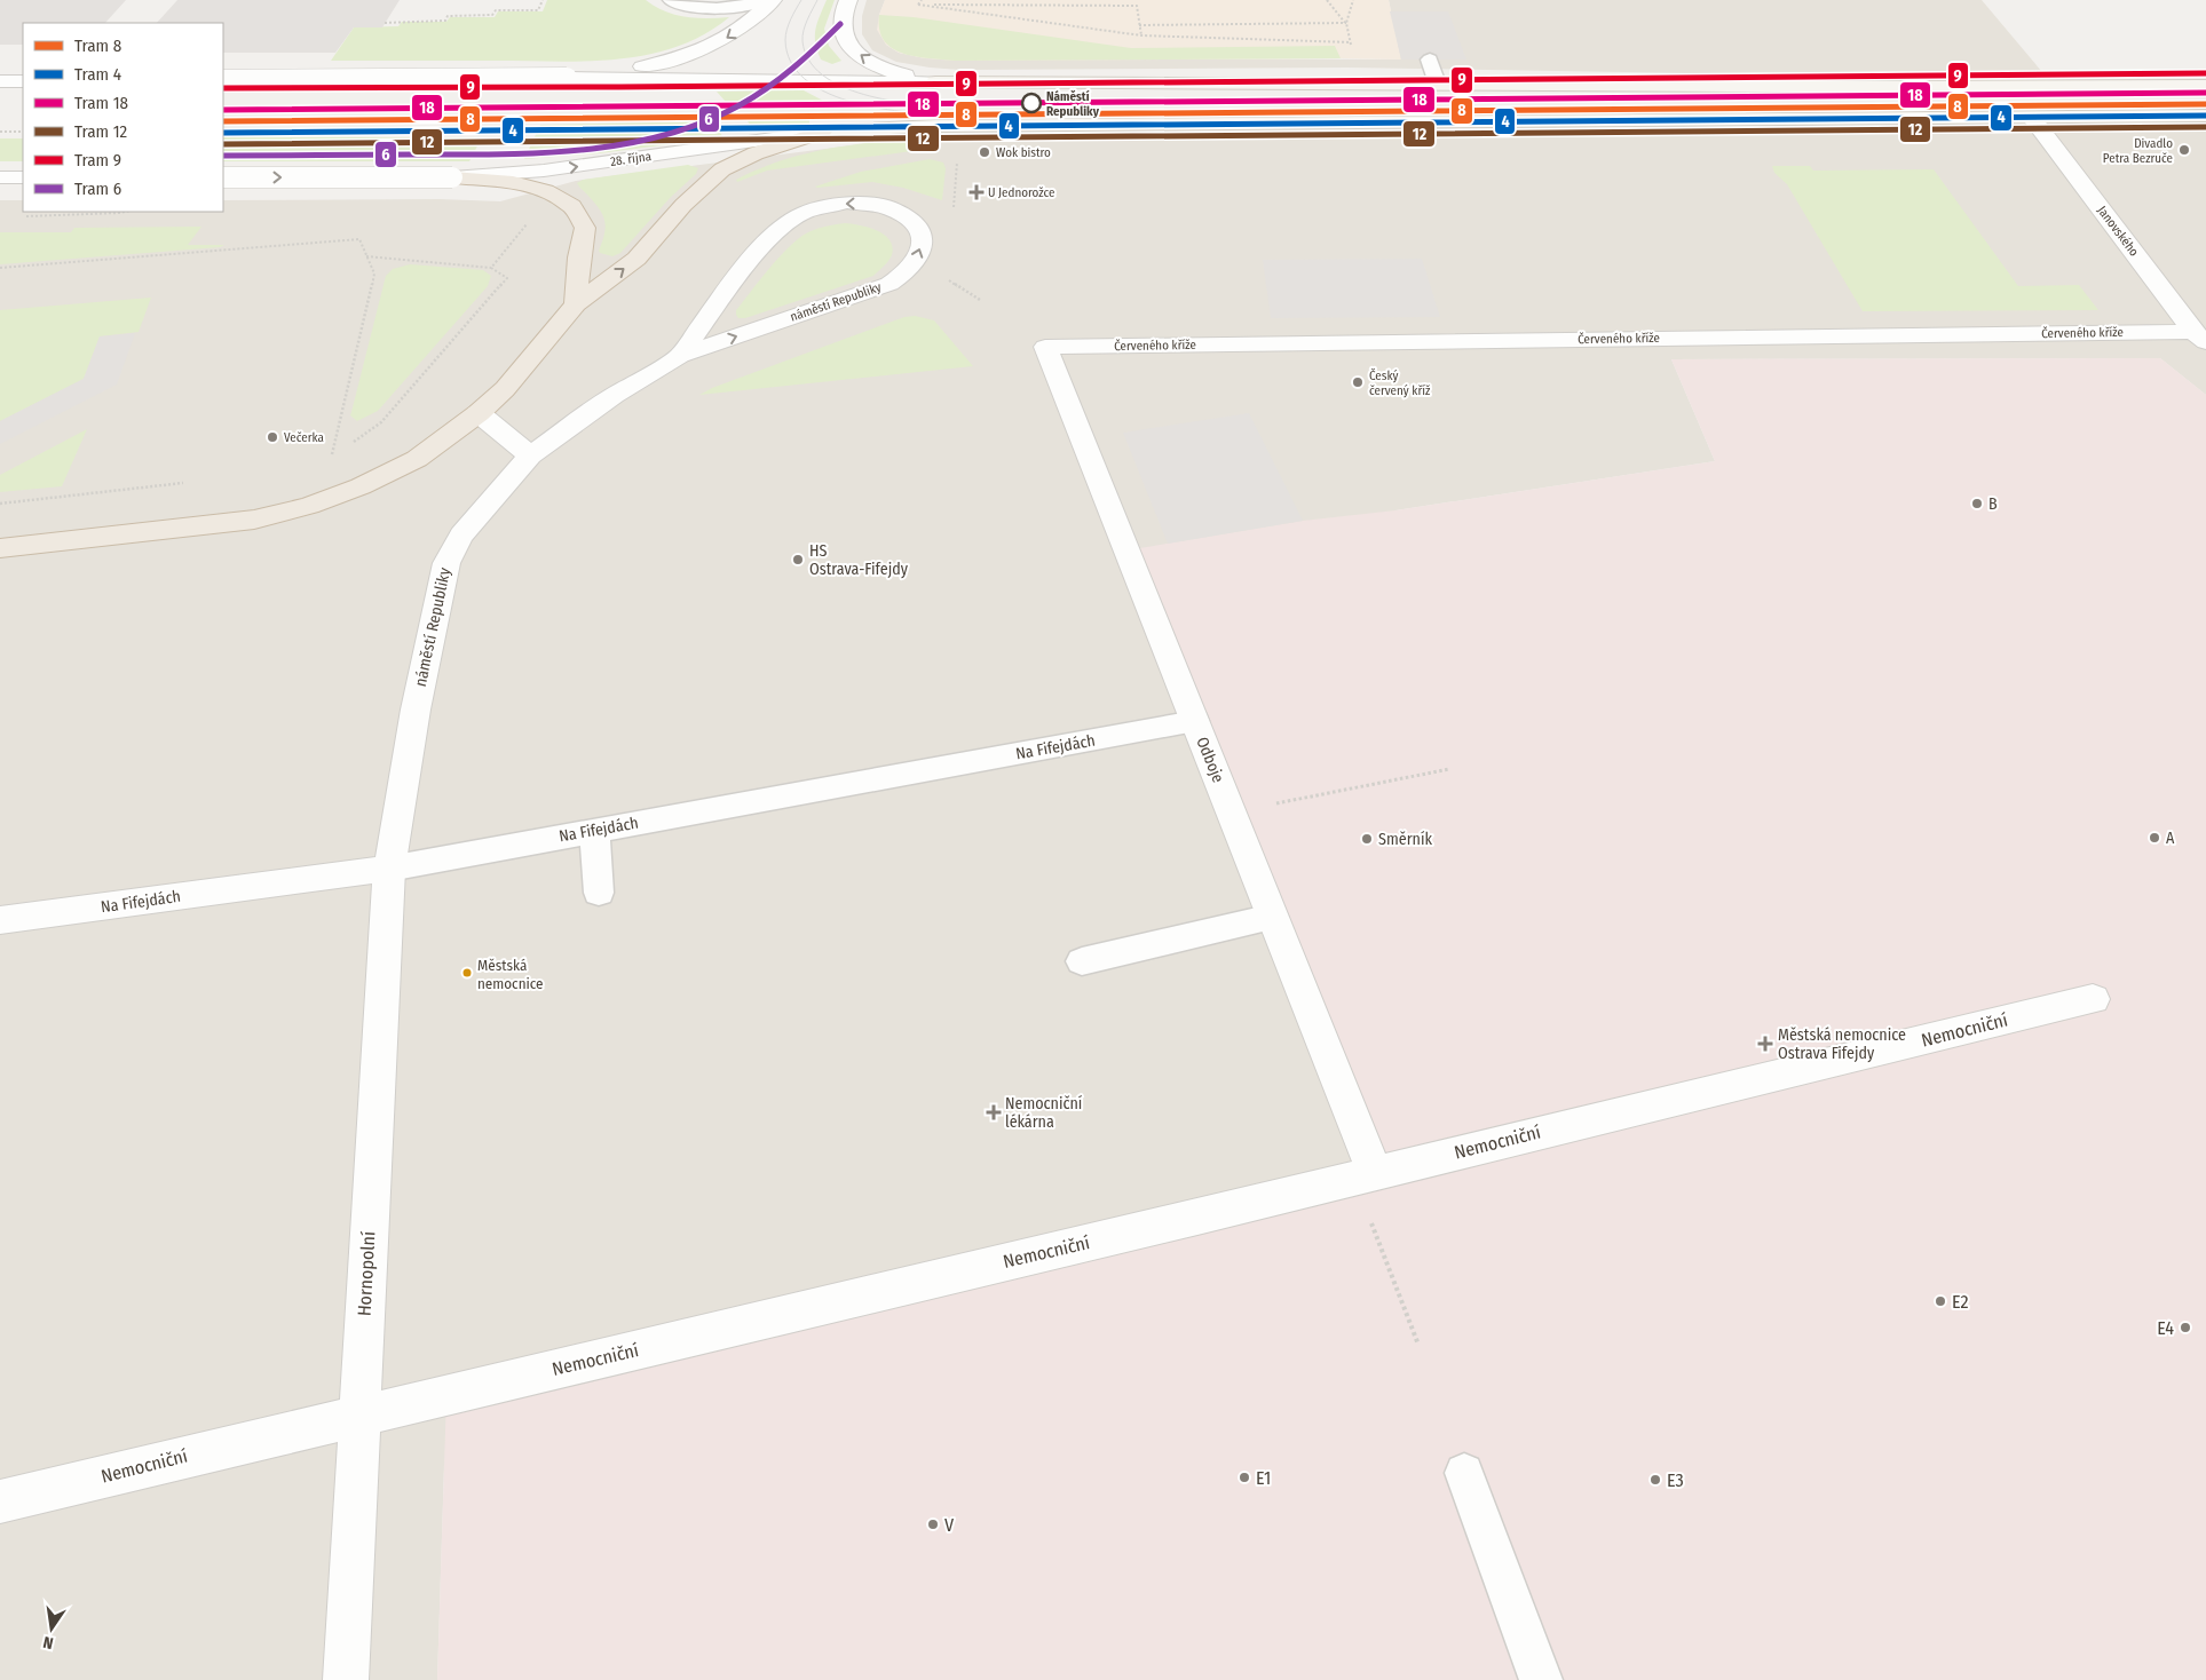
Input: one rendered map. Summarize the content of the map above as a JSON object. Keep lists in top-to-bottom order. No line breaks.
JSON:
{"streets":{"main road":["28. října"],"street":["Janovského","náměstí Republiky","Červeného kříže","Na Fifejdách","Odboje","Nemocniční","Hornopolní"]},"crossings":[["28. října","Janovského"],["Janovského","Červeného kříže"],["náměstí Republiky","Na Fifejdách"],["náměstí Republiky","Hornopolní"],["Červeného kříže","Odboje"],["Na Fifejdách","Odboje"],["Na Fifejdách","Hornopolní"],["Odboje","Nemocniční"],["Nemocniční","Hornopolní"]],"places":{"other":["Náměstí Republiky","Divadlo Petra Bezruče","Wok bistro","Český červený kříž","Večerka","B","HS Ostrava-Fifejdy","A","Směrník","Městská nemocnice","E2","E4","E1","E3","V"],"health":["U Jednorožce","Městská nemocnice Ostrava Fifejdy","Nemocniční lékárna"]},"lines":["tram line 6","tram line 9","tram line 18","tram line 8","tram line 4","tram line 12"],"legend":["Tram 8","Tram 4","Tram 18","Tram 12","Tram 9","Tram 6"],"north":"bottom"}
